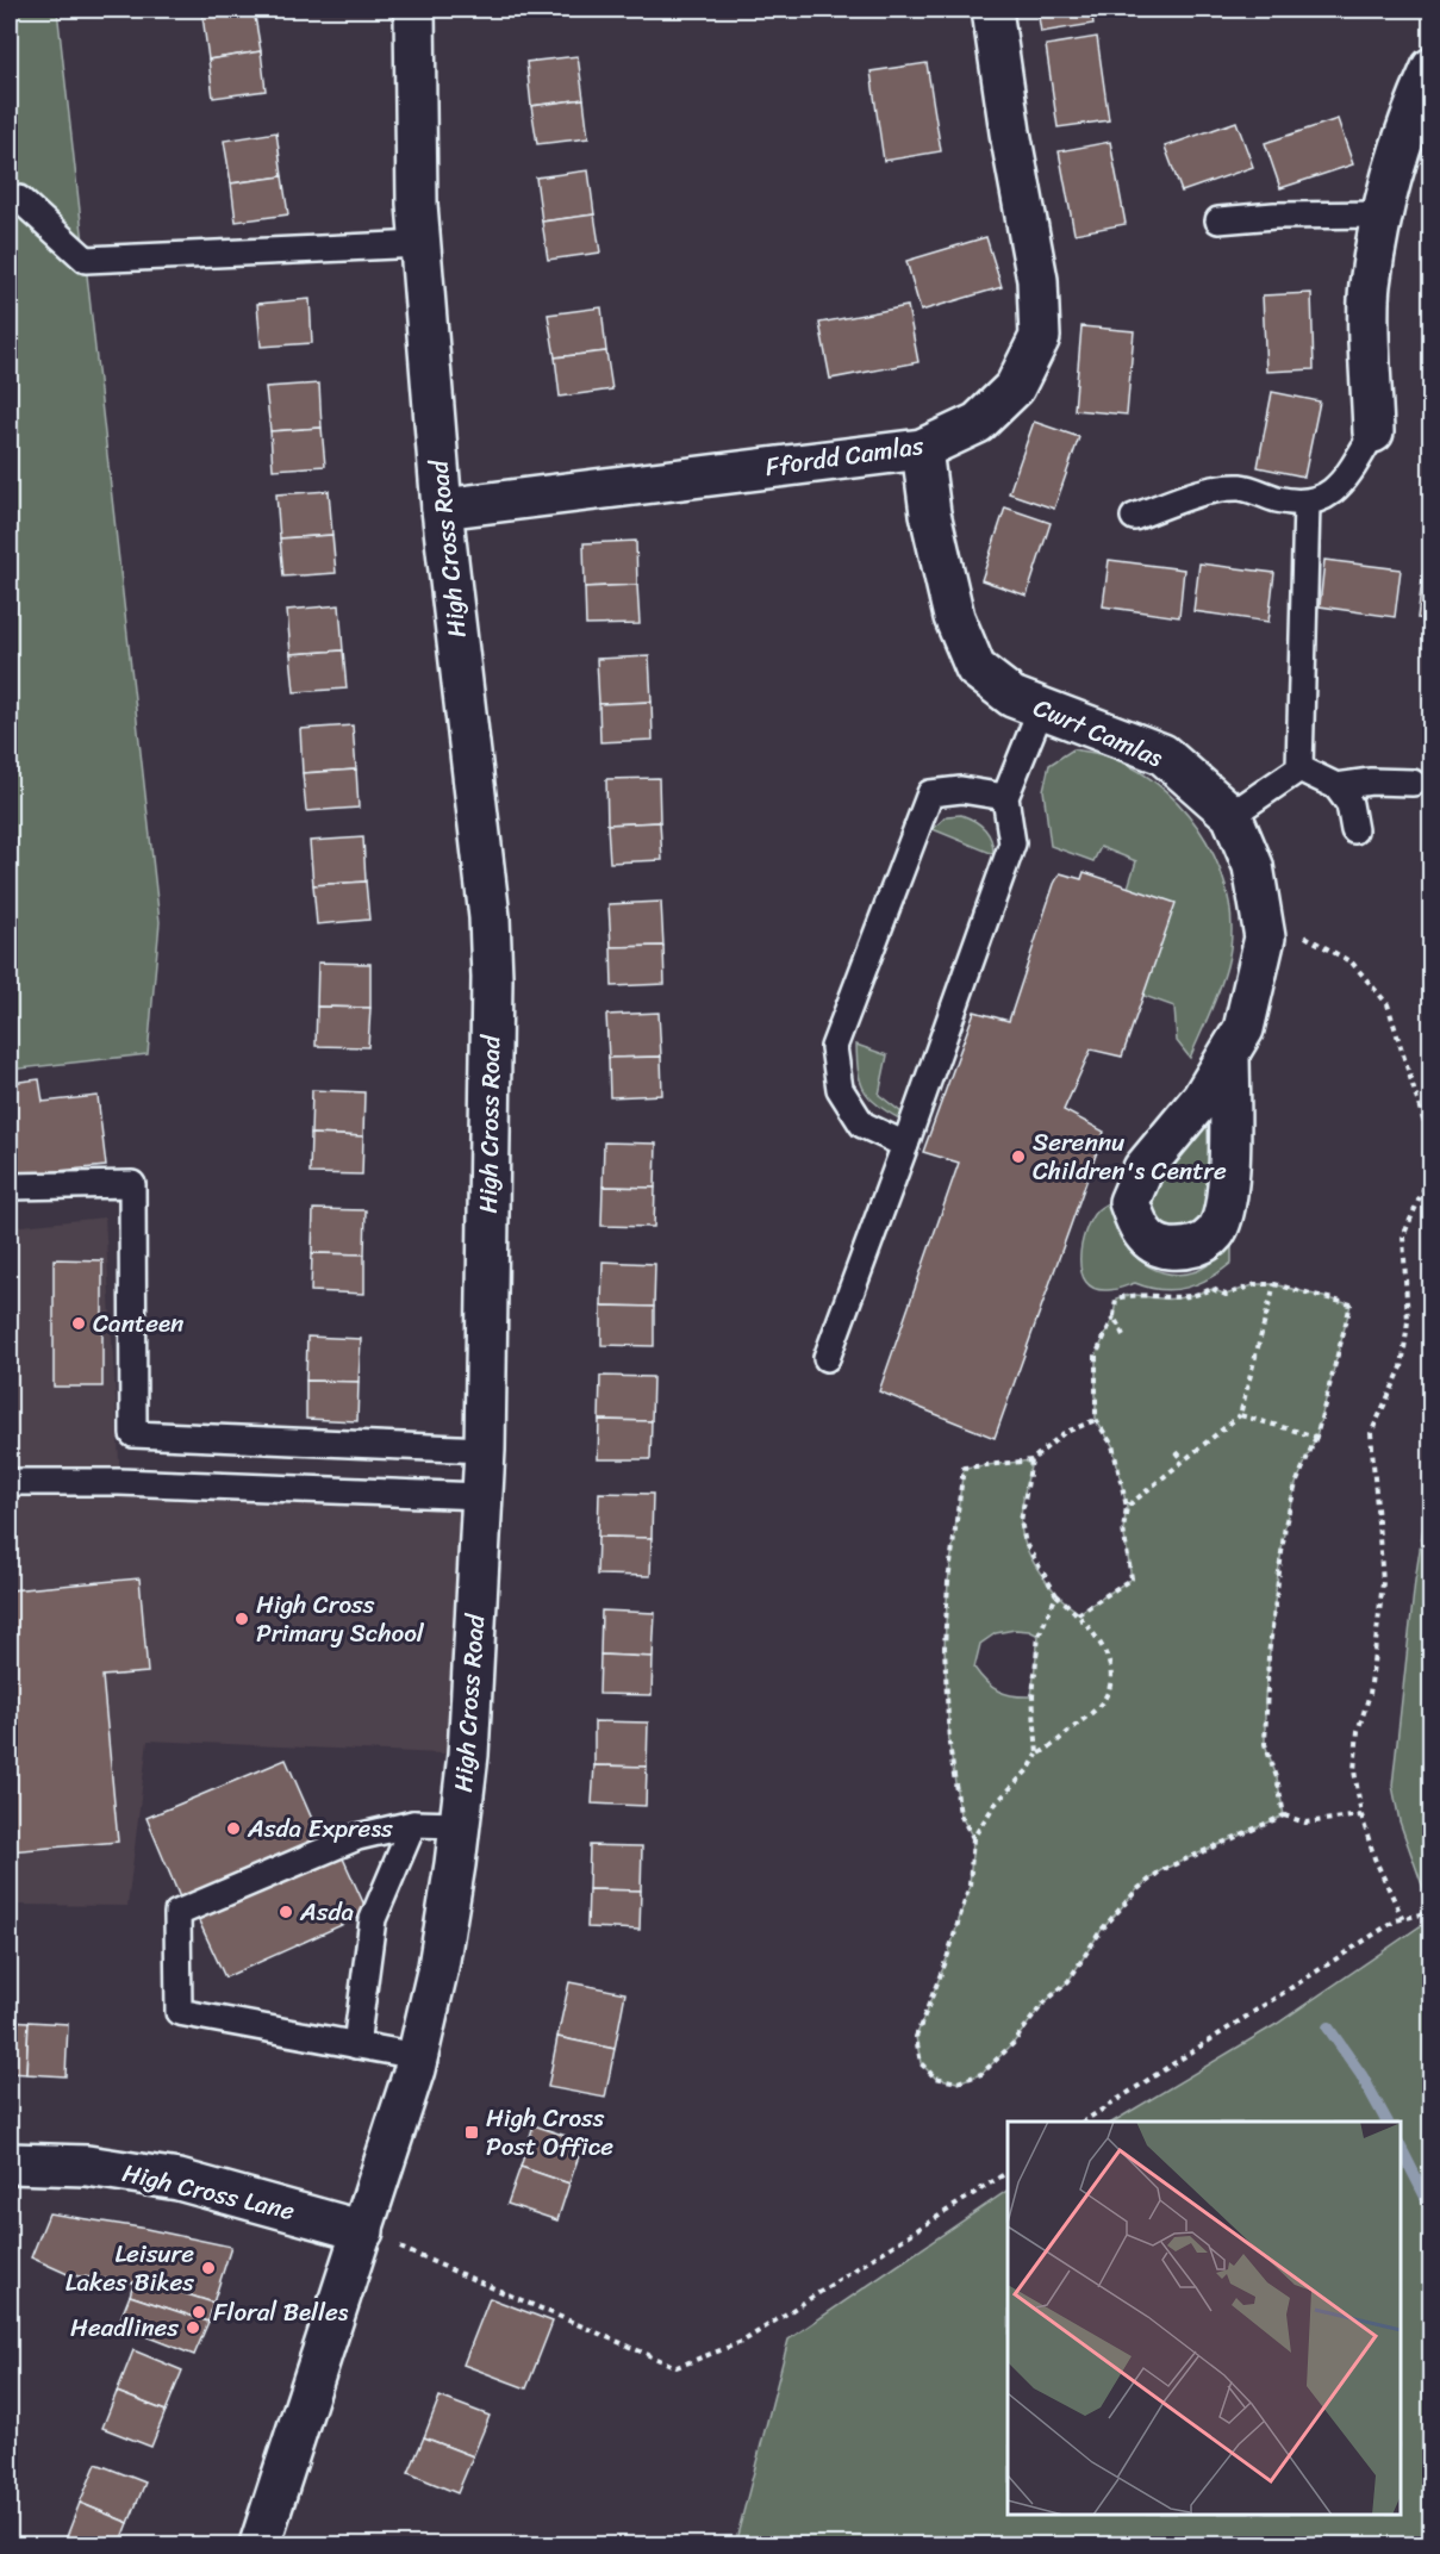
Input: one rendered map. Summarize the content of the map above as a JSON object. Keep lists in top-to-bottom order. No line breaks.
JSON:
{"streets":{"main road":["Ffordd Camlas","High Cross Road","Cwrt Camlas","High Cross Lane"]},"crossings":[["Ffordd Camlas","High Cross Road"],["Ffordd Camlas","Cwrt Camlas"],["High Cross Road","High Cross Lane"]],"places":{"other":["Serennu Children's Centre","Canteen","High Cross Primary School","Asda Express","Asda","Leisure Lakes Bikes","Floral Belles","Headlines"],"transit":["High Cross Post Office"]}}
